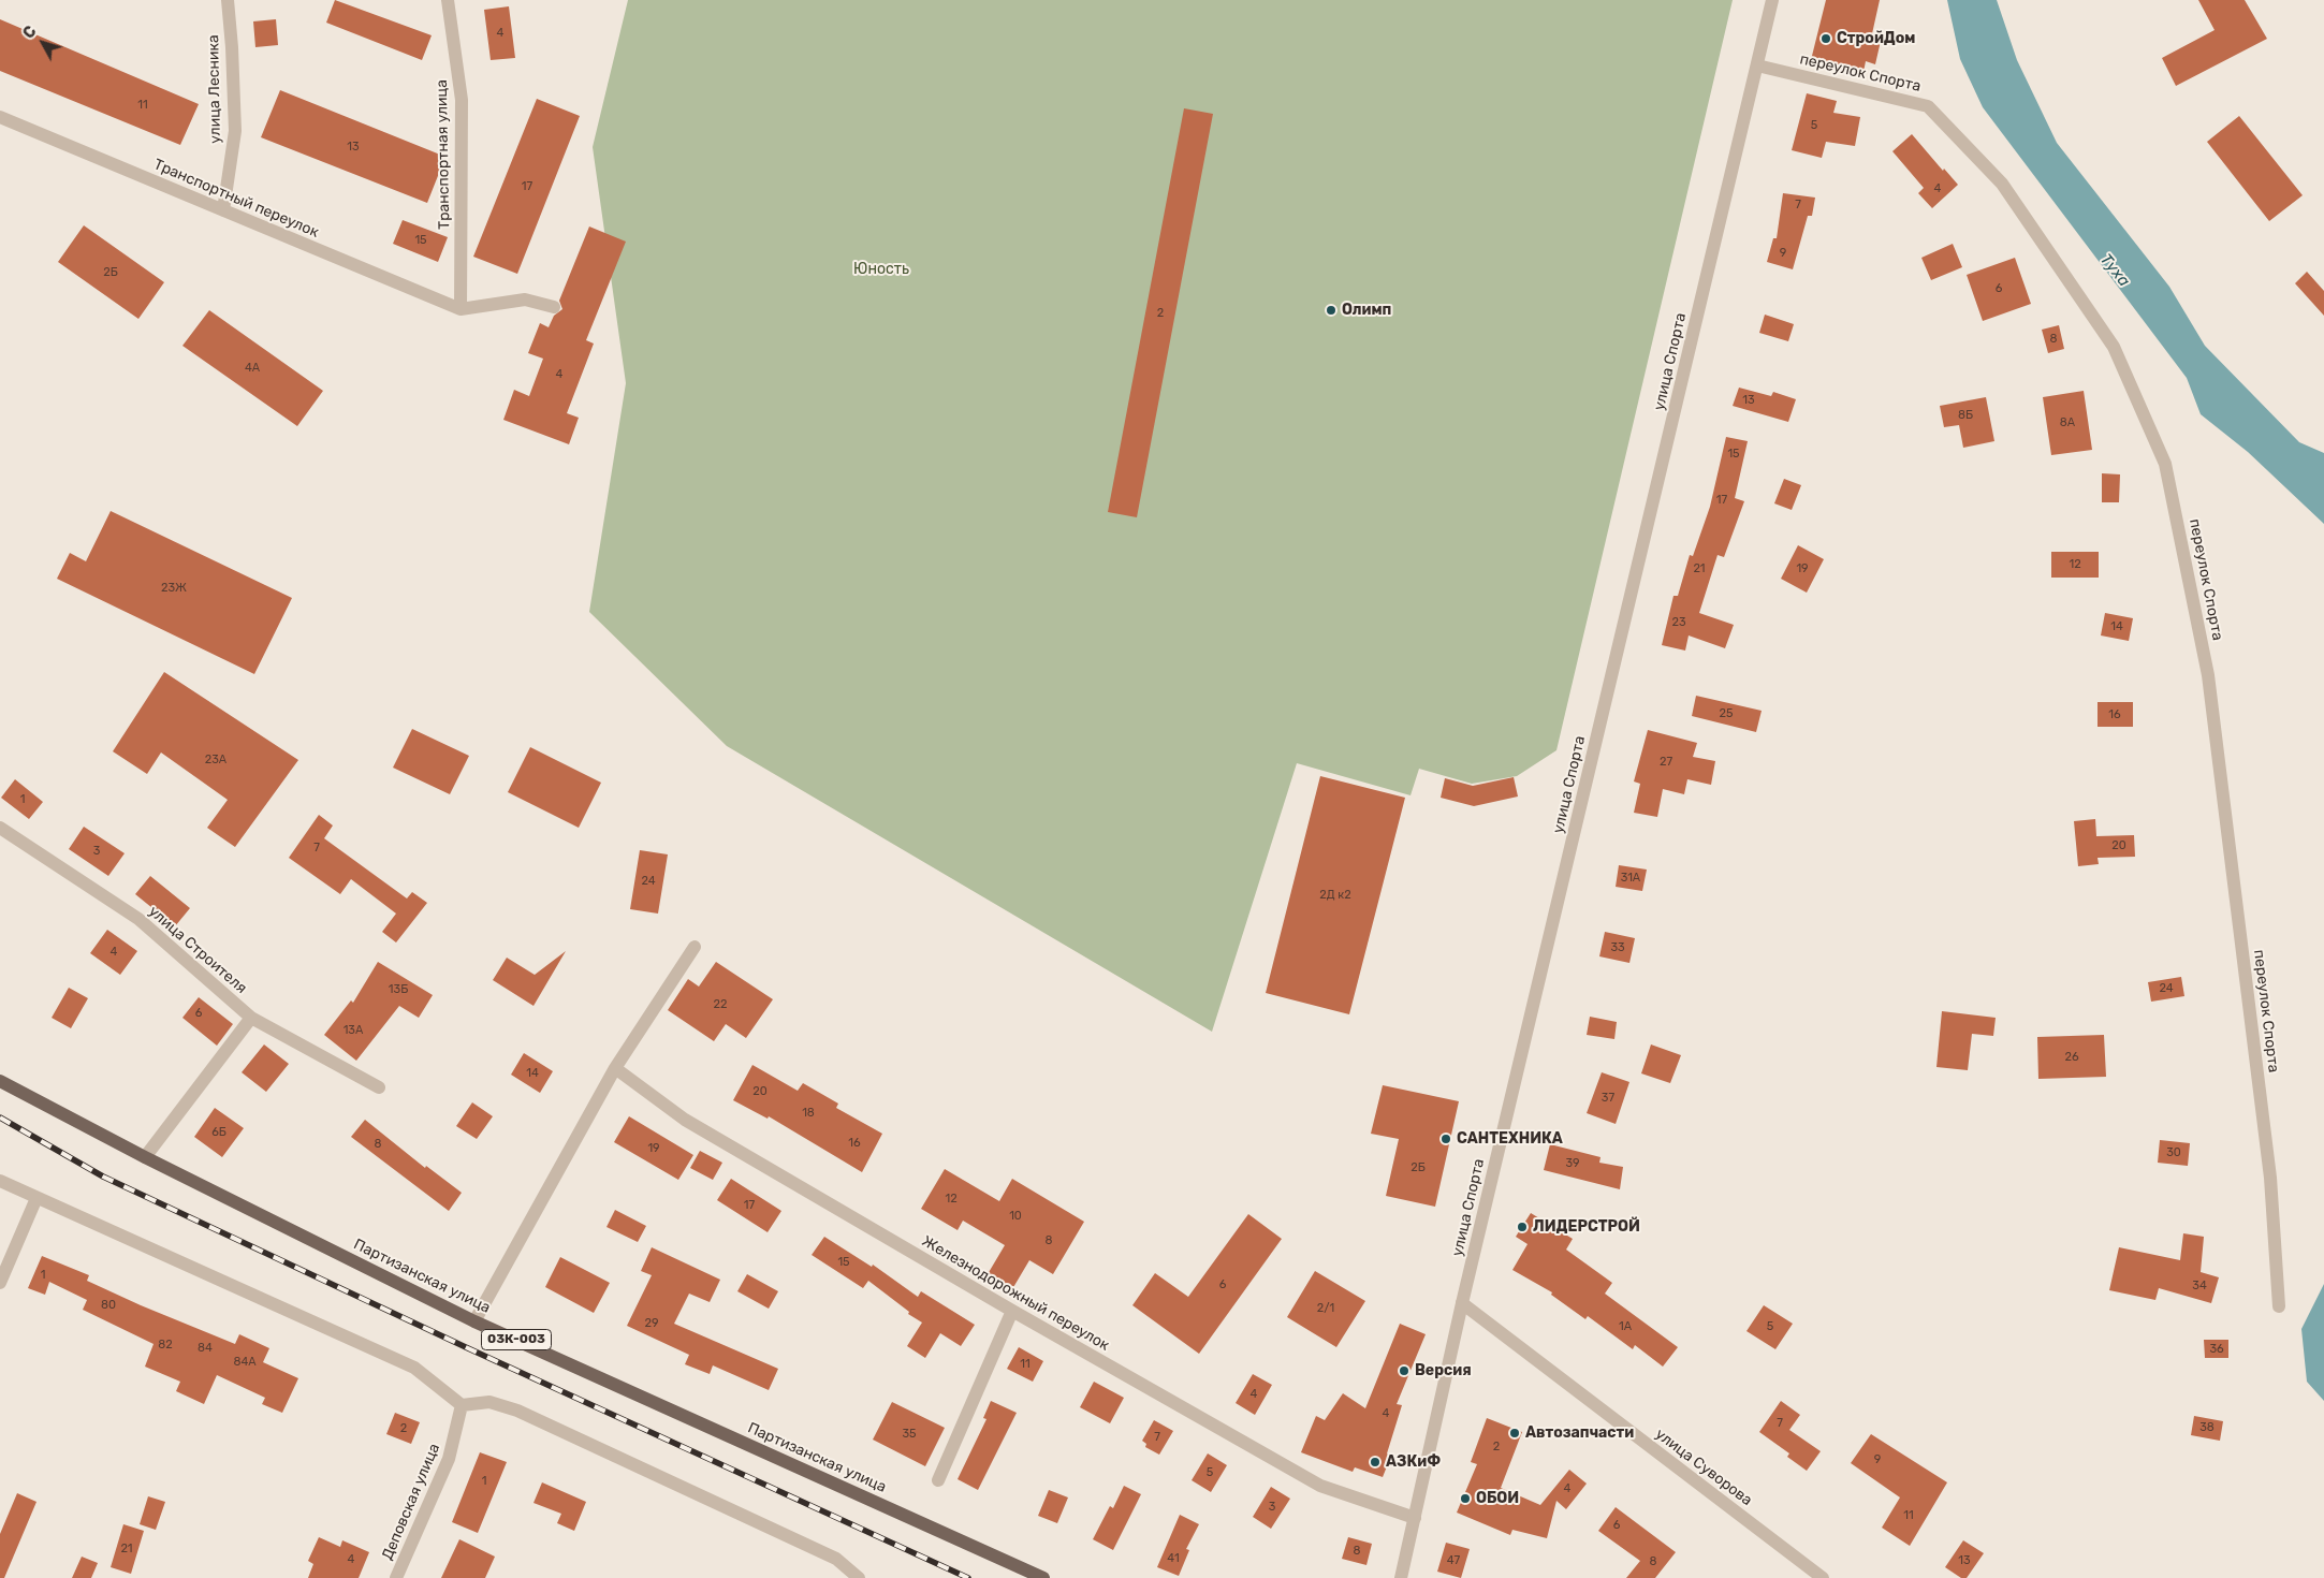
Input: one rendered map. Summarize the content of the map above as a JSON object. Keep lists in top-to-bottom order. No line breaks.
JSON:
{"streets":{"main road":["Партизанская улица","03К-003"],"street":["переулок Спорта","улица Лесника","Транспортная улица","Транспортный переулок","улица Спорта","улица Строителя","Железнодорожный переулок","улица Суворова","Деповская улица"]},"crossings":[["переулок Спорта","улица Спорта"],["улица Лесника","Транспортный переулок"],["Транспортная улица","Транспортный переулок"],["улица Спорта","Железнодорожный переулок"],["улица Спорта","улица Суворова"]],"water":["Туха"],"parks":["Юность"],"places":["СтройДом","Олимп","САНТЕХНИКА","ЛИДЕРСТРОЙ","Версия","Автозапчасти","АЗКиФ","ОБОИ"],"house_numbers":["4","11","5","13","17","4","7","15","9","2Б","6","2","8","4А","4","13","8Б","8А","15","17","12","21","19","23Ж","23","14","25","16","23А","27","1","20","7","3","31А","24","2Д к2","33","4","24","13Б","22","6","13А","26","14","20","37","18","6Б","16","8","19","30","39","2Б","12","17","10","8","15","1","6","34","80","2/1","29","1А","5","82","84","36","84А","11","4","4","7","38","2","35","7","2","9","5","1","4","3","11","6","21","8","41","4","47","13","8"],"north":"top left"}
